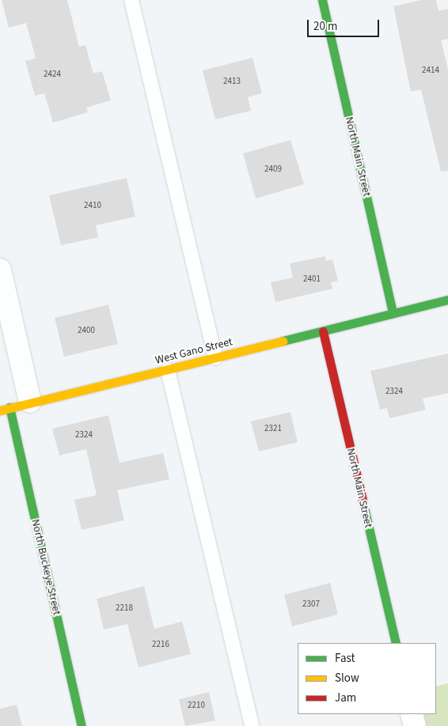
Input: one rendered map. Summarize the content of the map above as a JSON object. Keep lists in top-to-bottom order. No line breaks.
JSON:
{"streets":{"street":["North Main Street","West Gano Street","North Buckeye Street"]},"crossings":[["North Main Street","West Gano Street"],["West Gano Street","North Buckeye Street"]],"house_numbers":["2414","2424","2413","2409","2410","2401","2400","2324","2321","2324","2307","2218","2216","2210"],"legend":["Fast","Slow","Jam"],"scale_bar":"20 m"}
